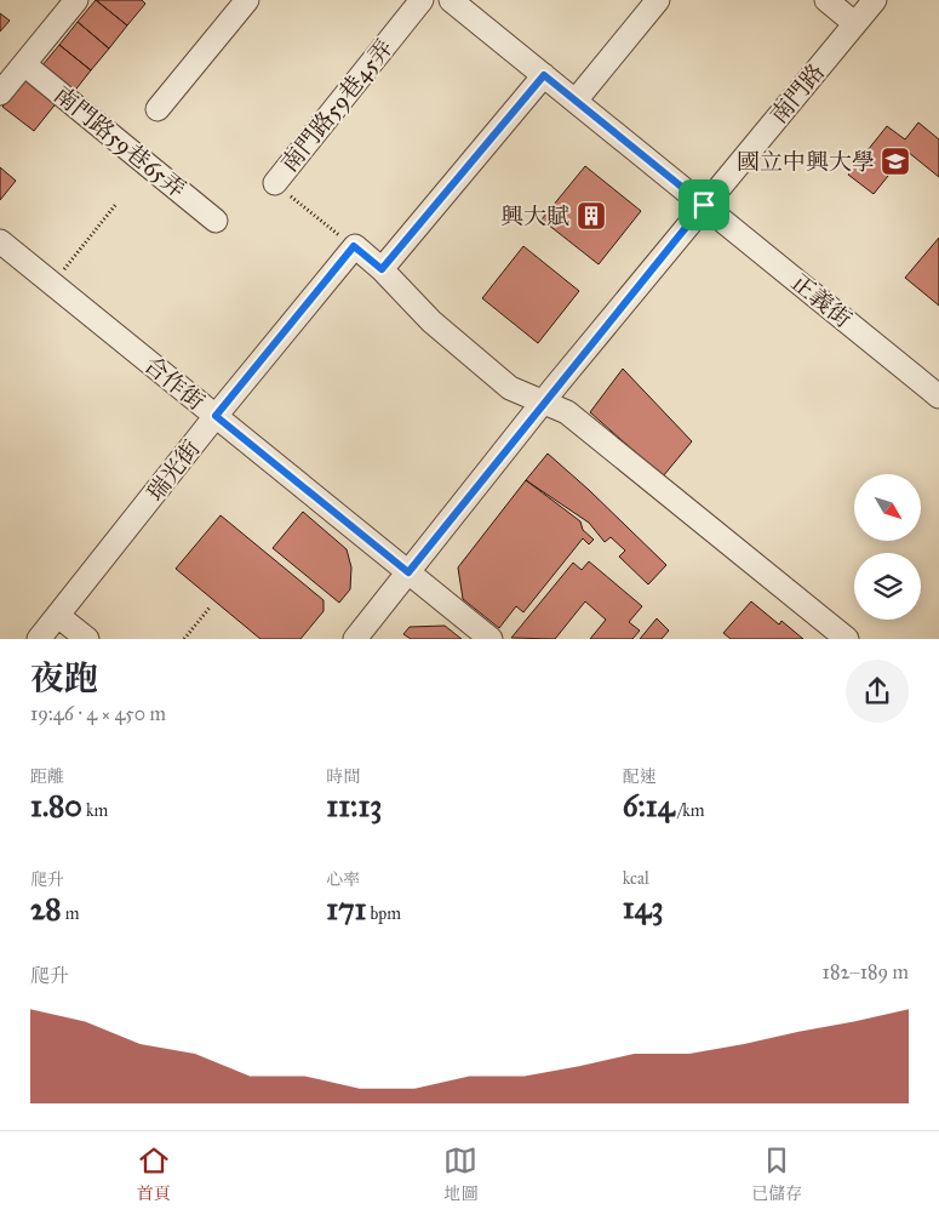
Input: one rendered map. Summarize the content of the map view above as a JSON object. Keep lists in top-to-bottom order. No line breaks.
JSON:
{"streets":{"street":["南門路","南門路59巷45弄","南門路59巷65弄","正義街","合作街","瑞光街"]},"crossings":[["南門路","正義街"],["南門路","合作街"],["合作街","瑞光街"]],"places":{"school or university":["國立中興大學"],"building":["興大賦"]},"north":"bottom right","page":{"heading":["夜跑","19:46 · 4 × 450 m"],"stats":[["距離","1.80 km"],["時間","11:13"],["配速","6:14 /km"],["爬升","28 m"],["心率","171 bpm"],["kcal","143"]],"chart":["爬升","182–189 m"],"tabs":["首頁","地圖","已儲存"]}}
